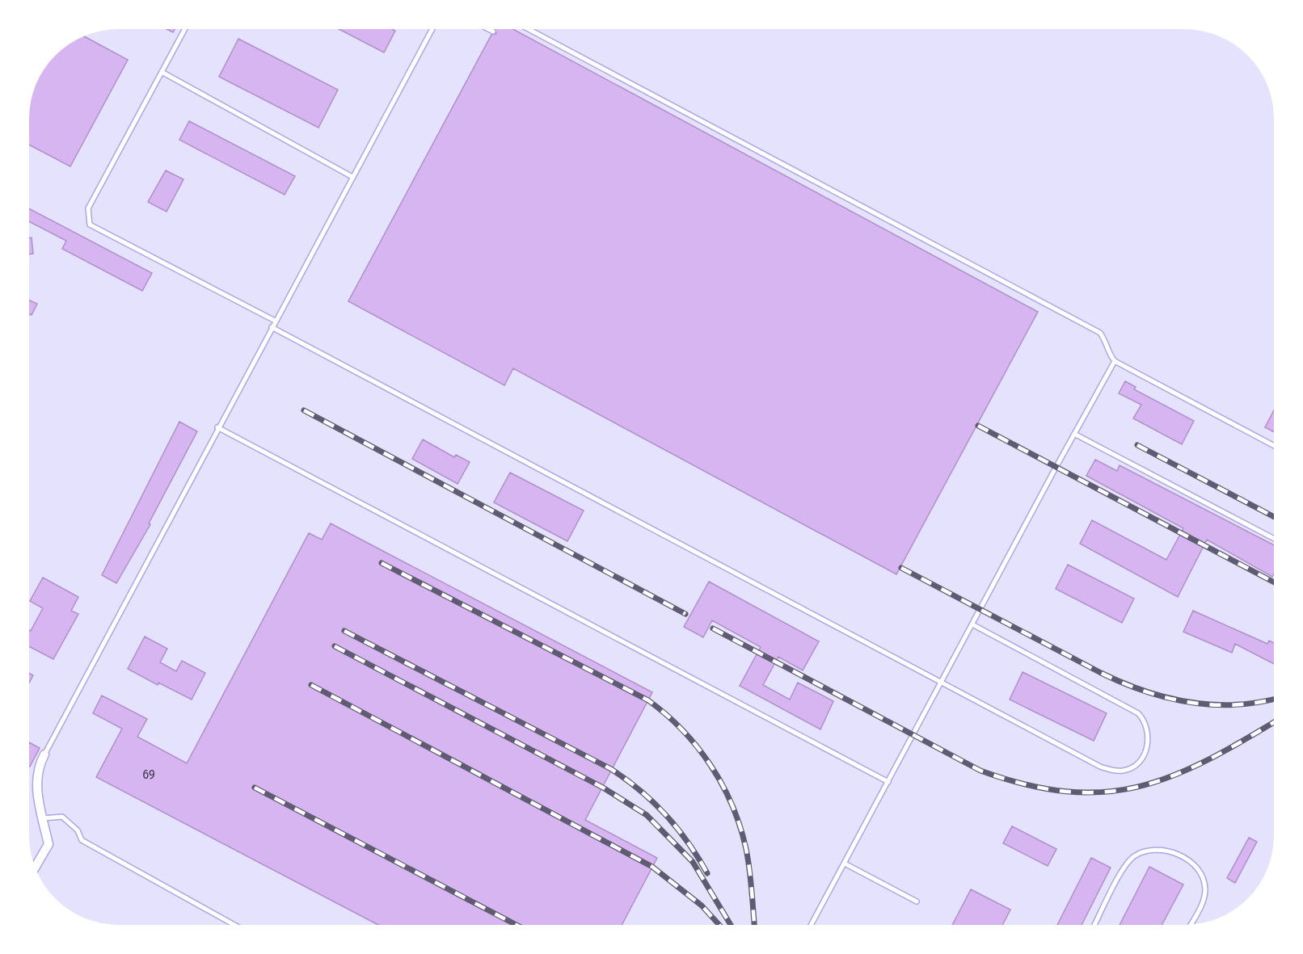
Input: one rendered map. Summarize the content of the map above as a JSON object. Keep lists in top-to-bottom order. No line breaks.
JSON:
{"house_numbers":["69"]}
